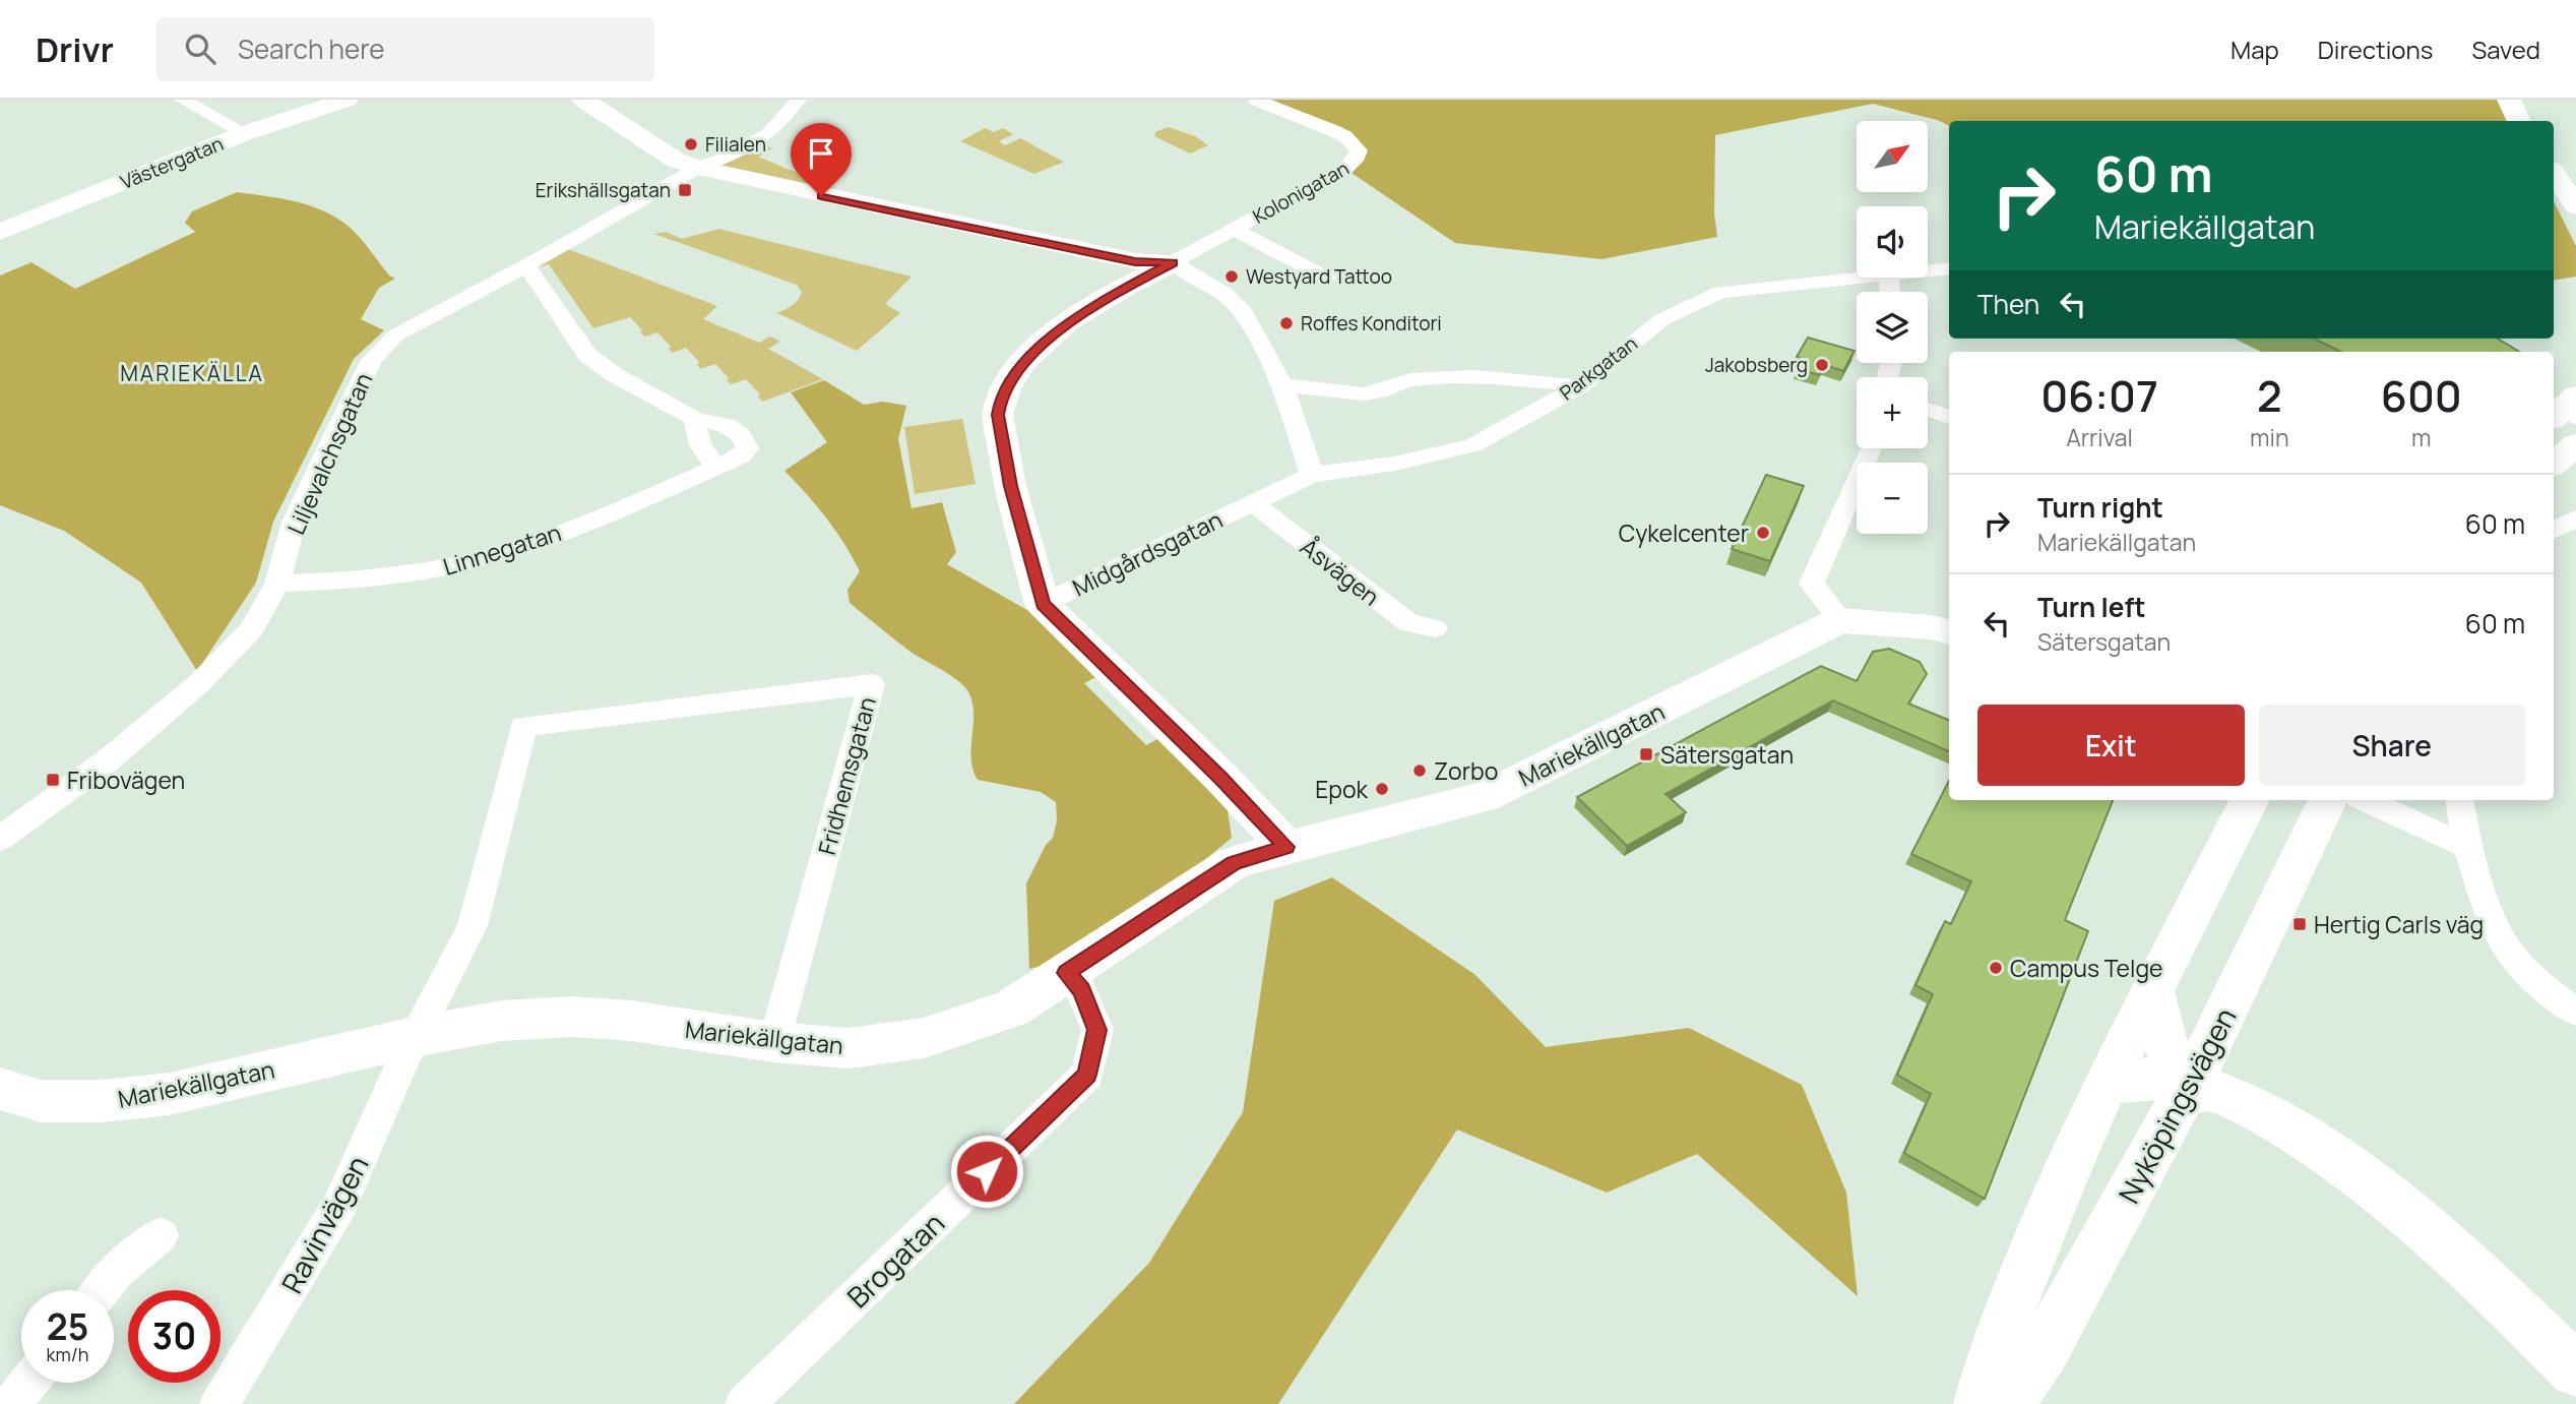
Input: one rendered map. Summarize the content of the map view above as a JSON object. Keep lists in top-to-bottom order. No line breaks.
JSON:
{"streets":{"street":["Västergatan","Kolonigatan","Parkgatan","Liljevalchsgatan","Linnegatan","Midgårdsgatan","Åsvägen","Mariekällgatan","Fridhemsgatan","Nyköpingsvägen","Ravinvägen","Brogatan"]},"crossings":[["Parkgatan","Midgårdsgatan"],["Parkgatan","Åsvägen"],["Liljevalchsgatan","Linnegatan"],["Midgårdsgatan","Åsvägen"],["Mariekällgatan","Fridhemsgatan"],["Mariekällgatan","Ravinvägen"],["Mariekällgatan","Brogatan"],["Fridhemsgatan","Ravinvägen"]],"districts":["MARIEKÄLLA"],"places":{"other":["Filialen","Westyard Tattoo","Roffes Konditori","Jakobsberg","Cykelcenter","Zorbo","Epok","Campus Telge"],"transit":["Erikshällsgatan","Sätersgatan","Fribovägen","Hertig Carls väg"]},"north":"top right","page":{"header":"Drivr","search":"Search here","nav":["Map","Directions","Saved"],"map_buttons":["+","−"],"turn":["60 m","Mariekällgatan"],"then":"Then","eta":["06:07","Arrival","2","min","600","m"],"list":[{"name":"Turn right","note":"Mariekällgatan","value":"60 m"},{"name":"Turn left","note":"Sätersgatan","value":"60 m"}],"buttons":["Exit","Share"],"speed":"25 km/h","limit":"30"}}
